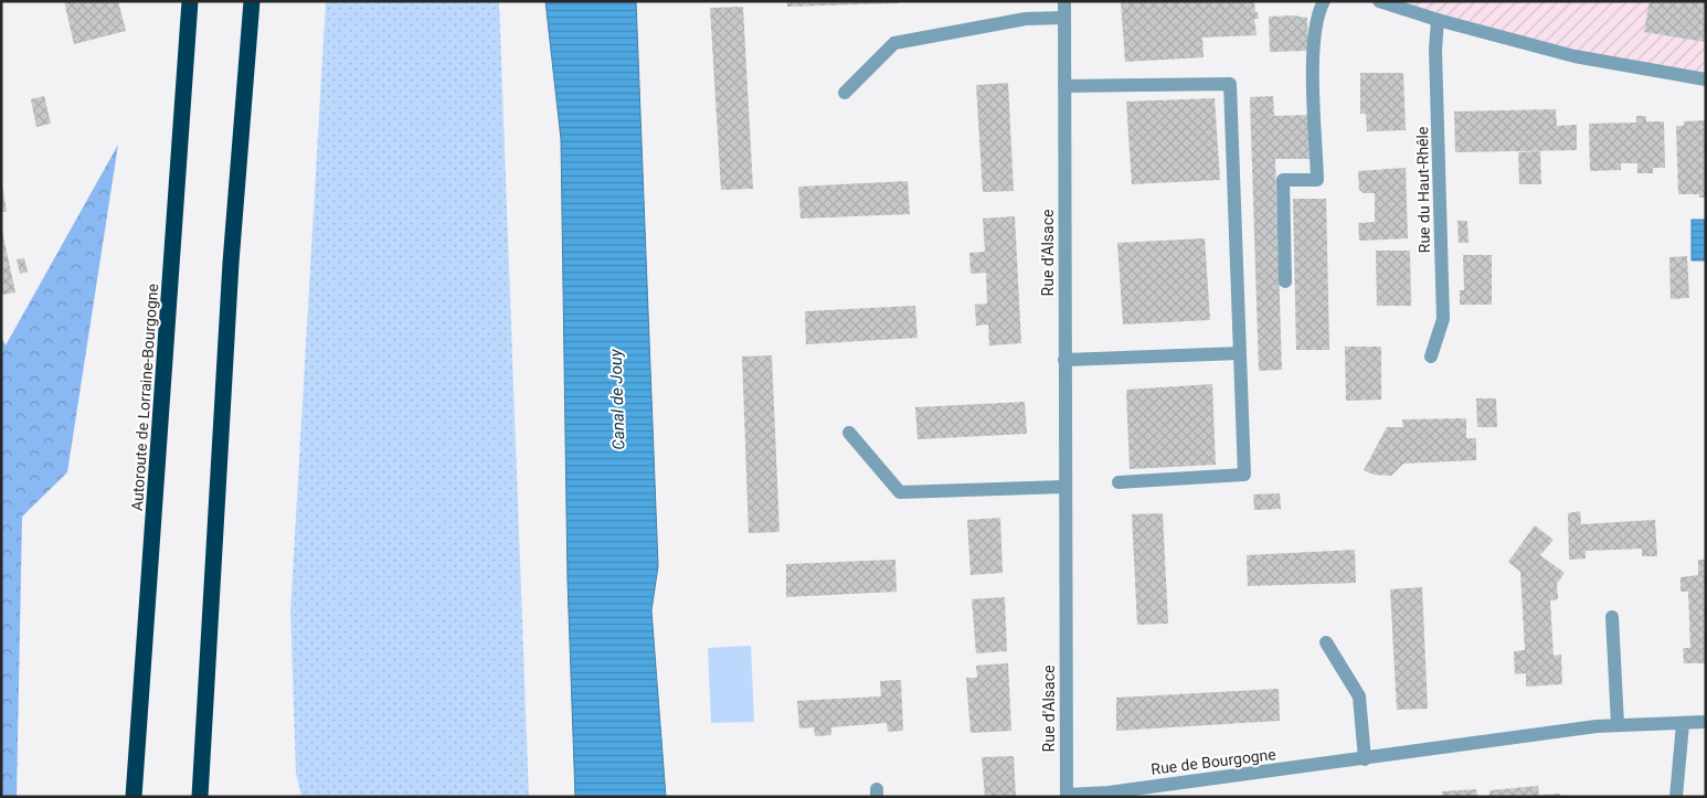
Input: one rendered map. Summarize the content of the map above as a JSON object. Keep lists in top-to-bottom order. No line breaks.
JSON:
{"streets":{"highway":["Autoroute de Lorraine-Bourgogne"],"street":["Rue du Haut-Rhêle","Rue d'Alsace","Rue de Bourgogne"]},"crossings":[["Rue d'Alsace","Rue de Bourgogne"]],"water":["Canal de Jouy"]}
